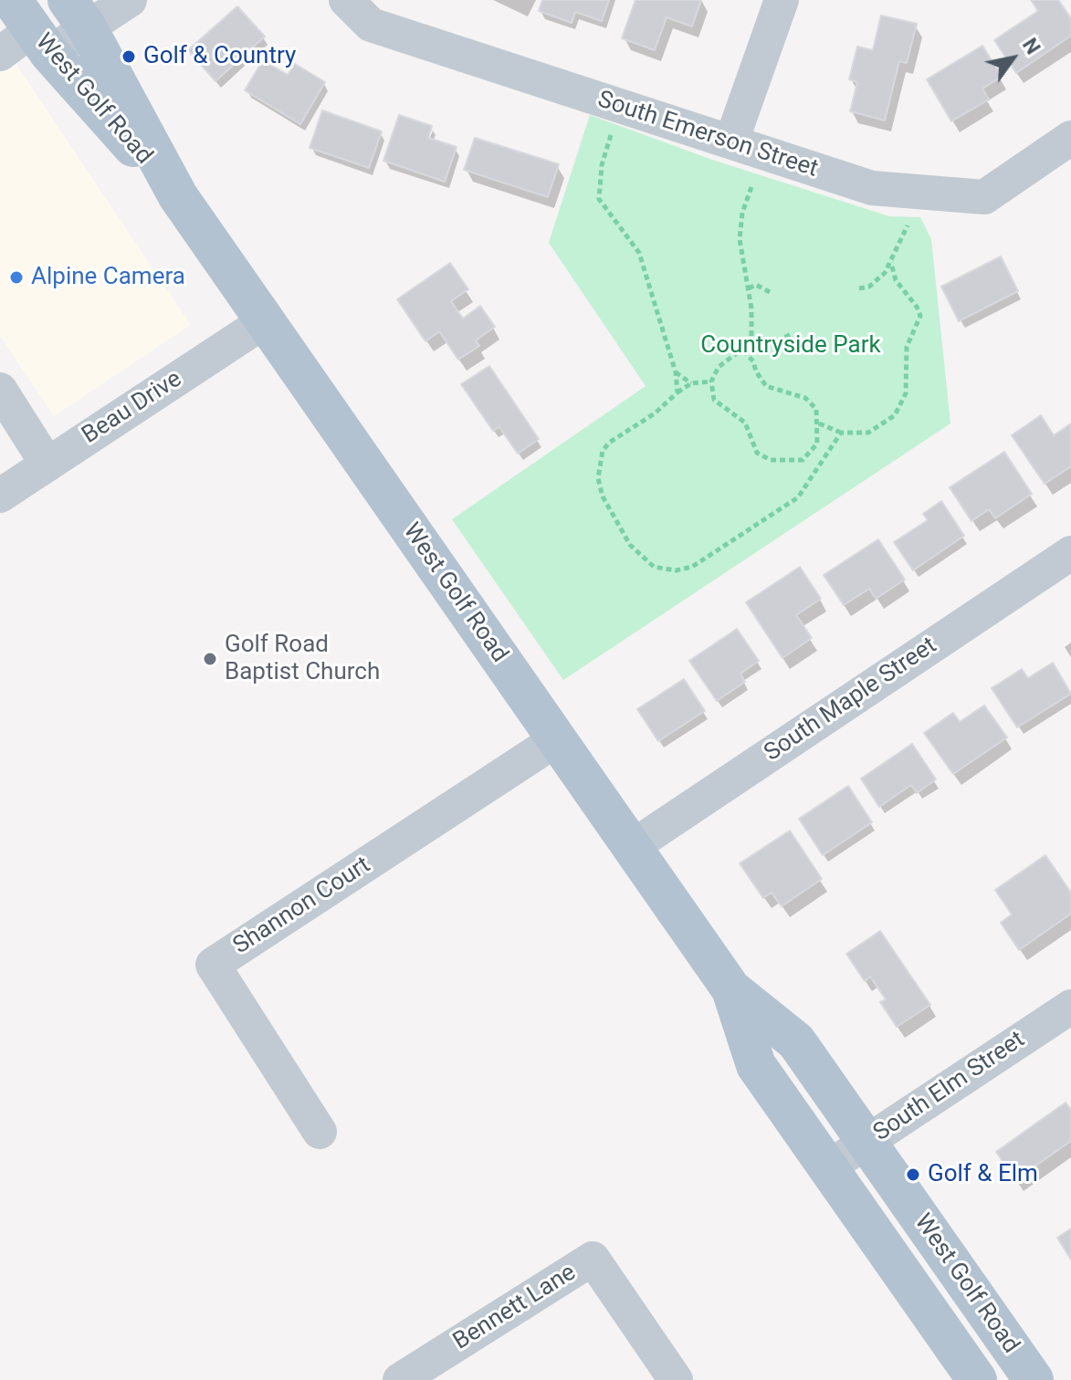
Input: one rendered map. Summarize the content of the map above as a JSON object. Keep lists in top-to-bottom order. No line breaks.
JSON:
{"streets":{"main road":["West Golf Road"],"street":["South Emerson Street","Beau Drive","South Maple Street","Shannon Court","South Elm Street","Bennett Lane"]},"crossings":[["West Golf Road","Beau Drive"],["West Golf Road","South Maple Street"],["West Golf Road","Shannon Court"],["West Golf Road","South Elm Street"]],"parks":["Countryside Park"],"places":["Golf & Country","Alpine Camera","Golf Road Baptist Church","Golf & Elm"],"north":"top right"}
